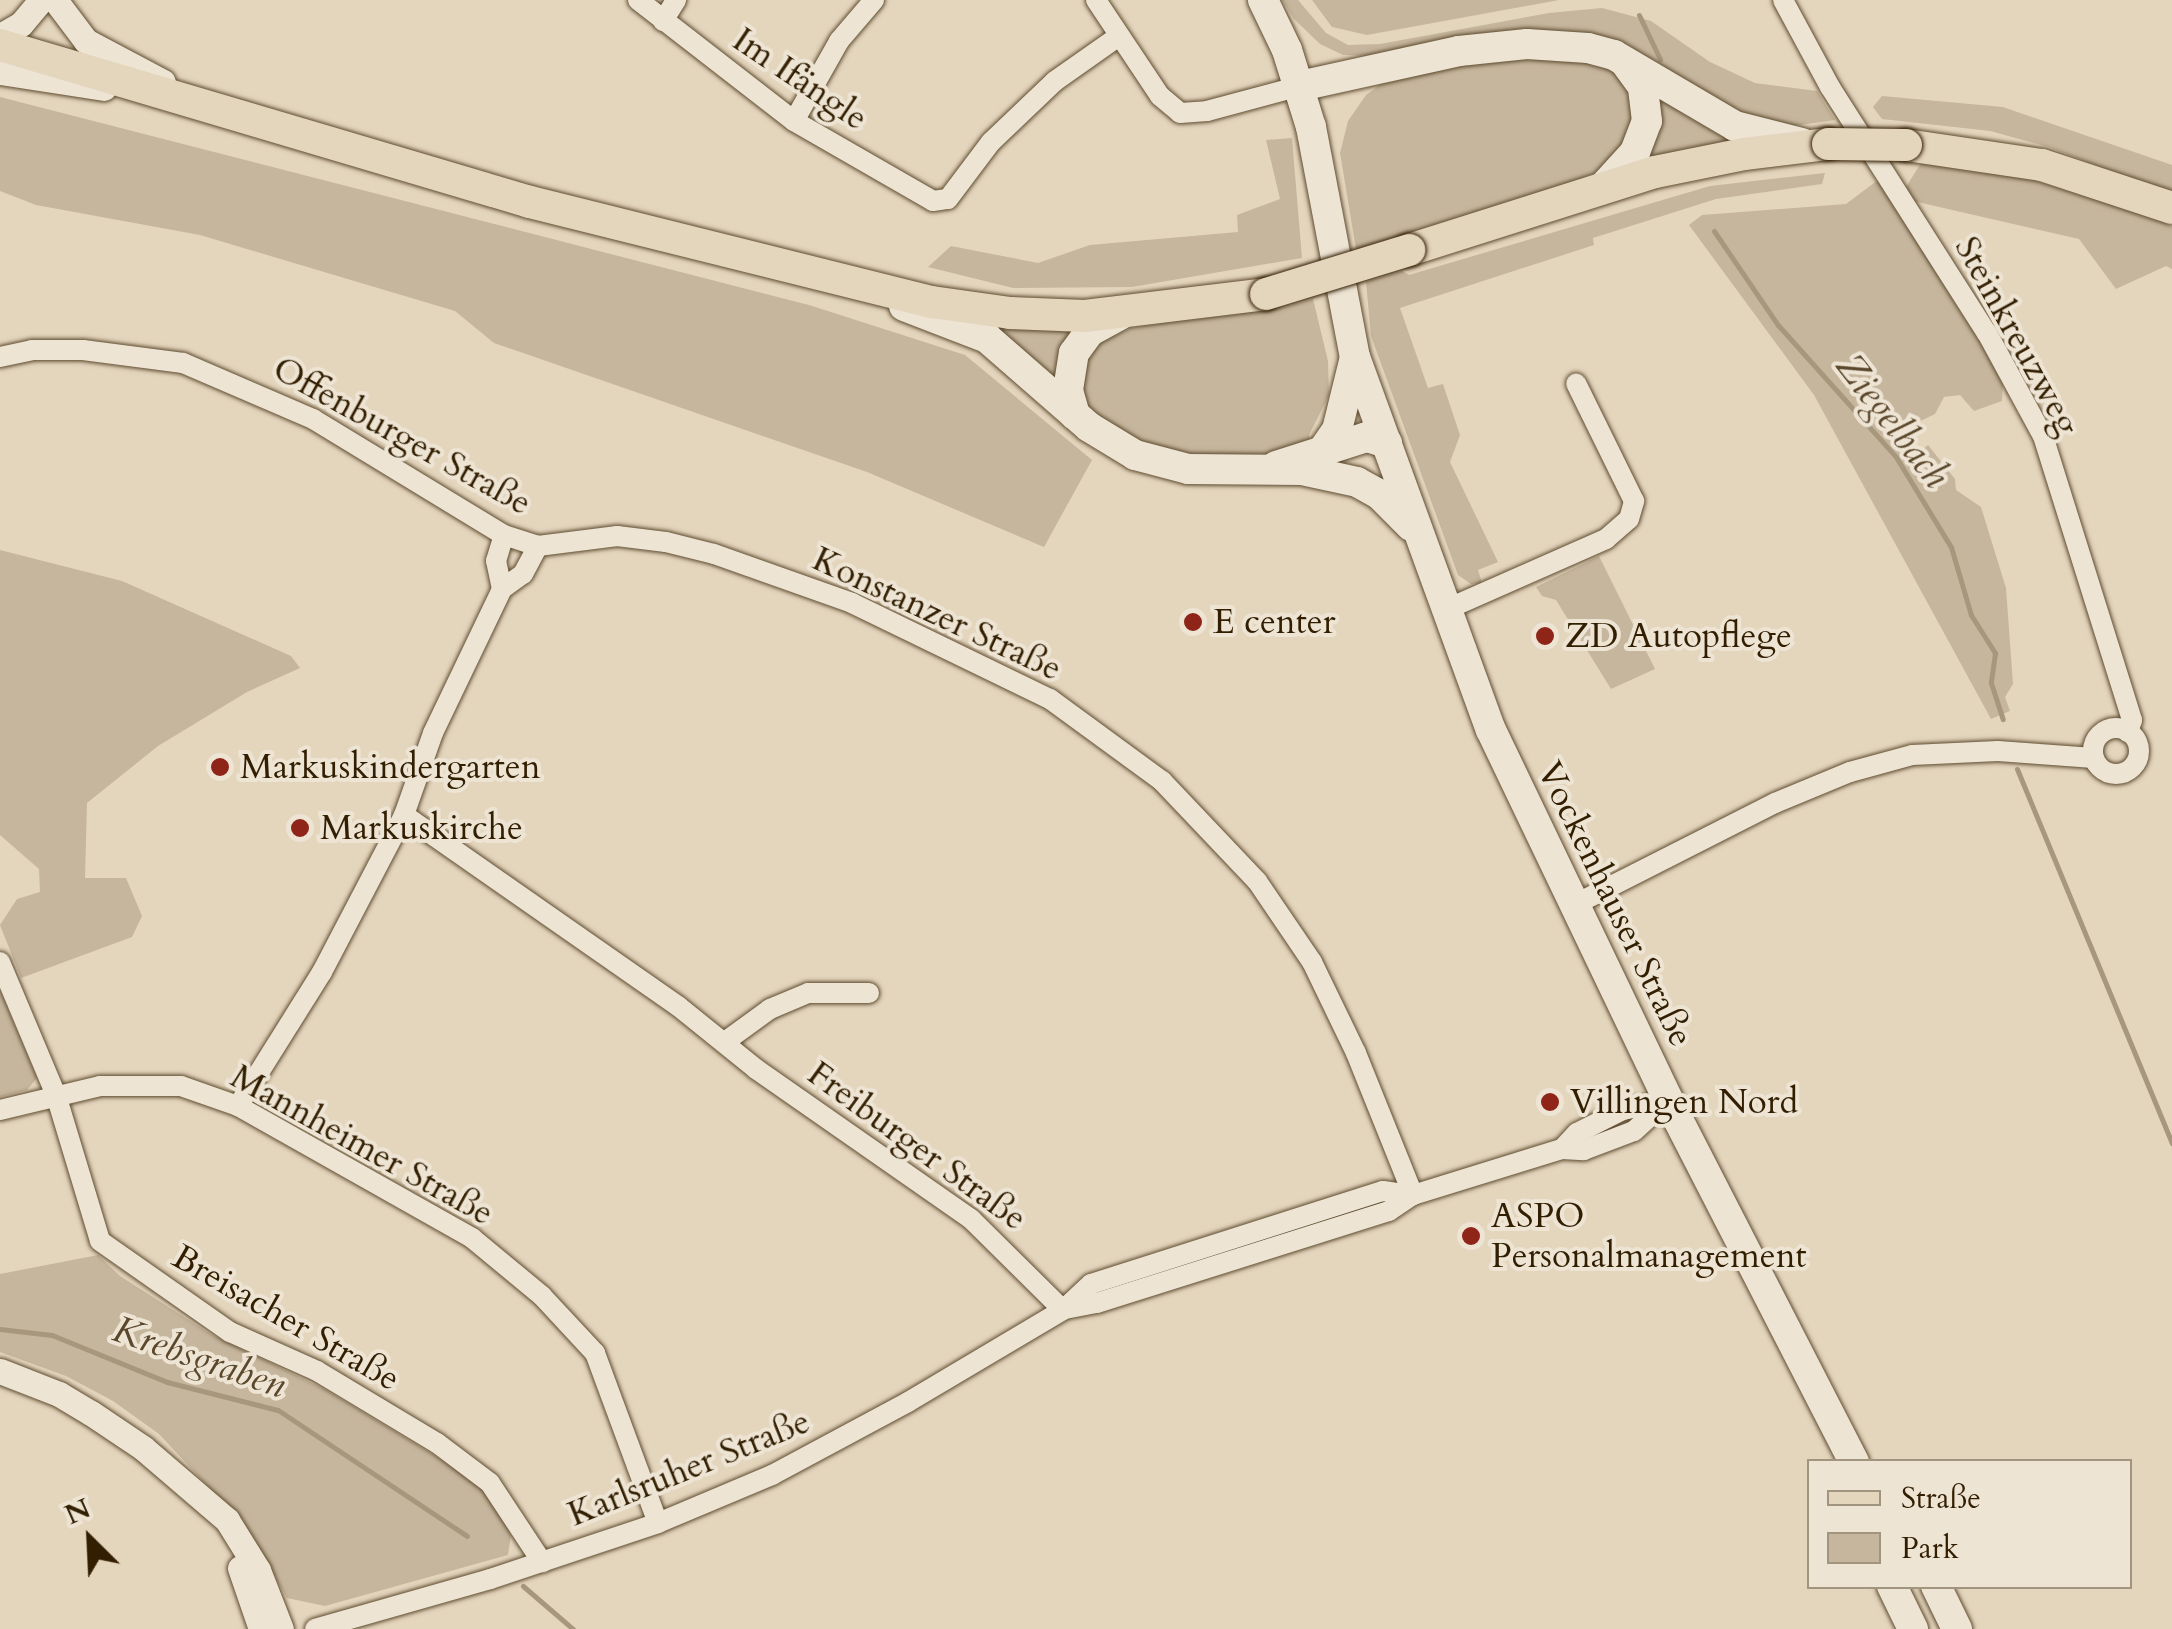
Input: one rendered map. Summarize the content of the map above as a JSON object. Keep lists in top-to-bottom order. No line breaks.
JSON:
{"streets":{"main road":["Vockenhauser Straße"],"street":["Im Ifängle","Steinkreuzweg","Offenburger Straße","Konstanzer Straße","Mannheimer Straße","Freiburger Straße","Breisacher Straße","Karlsruher Straße"]},"crossings":[["Offenburger Straße","Konstanzer Straße"],["Konstanzer Straße","Karlsruher Straße"],["Vockenhauser Straße","Karlsruher Straße"],["Mannheimer Straße","Breisacher Straße"],["Mannheimer Straße","Karlsruher Straße"],["Freiburger Straße","Karlsruher Straße"],["Breisacher Straße","Karlsruher Straße"]],"water":["Ziegelbach","Krebsgraben"],"places":["E center","ZD Autopflege","Markuskindergarten","Markuskirche","Villingen Nord","ASPO Personalmanagement"],"legend":["Straße","Park"],"north":"top left"}
